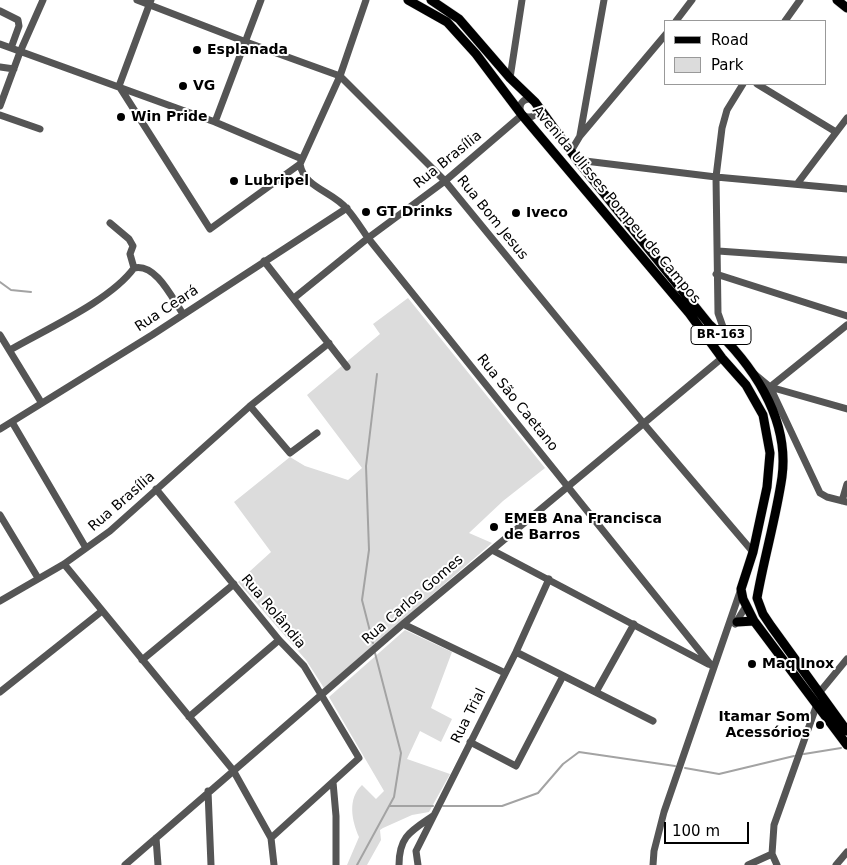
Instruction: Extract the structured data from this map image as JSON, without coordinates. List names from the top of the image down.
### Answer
{
  "streets": {
    "main road": ["Avenida Ulisses Pompeu de Campos", "BR-163"],
    "street": [
      "Rua Brasília",
      "Rua Bom Jesus",
      "Rua Ceará",
      "Rua São Caetano",
      "Rua Carlos Gomes",
      "Rua Rolândia",
      "Rua Trial"
    ]
  },
  "crossings": [
    ["Rua Brasília", "Avenida Ulisses Pompeu de Campos"],
    ["Rua Brasília", "Rua Bom Jesus"],
    ["Rua Brasília", "Rua São Caetano"],
    ["Rua Brasília", "Rua Rolândia"],
    ["Avenida Ulisses Pompeu de Campos", "Rua Bom Jesus"],
    ["Avenida Ulisses Pompeu de Campos", "Rua Carlos Gomes"],
    ["Rua Bom Jesus", "Rua Carlos Gomes"],
    ["Rua Ceará", "Rua São Caetano"],
    ["Rua São Caetano", "Rua Carlos Gomes"],
    ["Rua Carlos Gomes", "Rua Rolândia"]
  ],
  "places": [
    "Esplanada",
    "VG",
    "Win Pride",
    "Lubripel",
    "GT Drinks",
    "Iveco",
    "EMEB Ana Francisca de Barros",
    "Maq Inox",
    "Itamar Som Acessórios"
  ],
  "legend": ["Road", "Park"],
  "scale_bar": "100 m"
}
